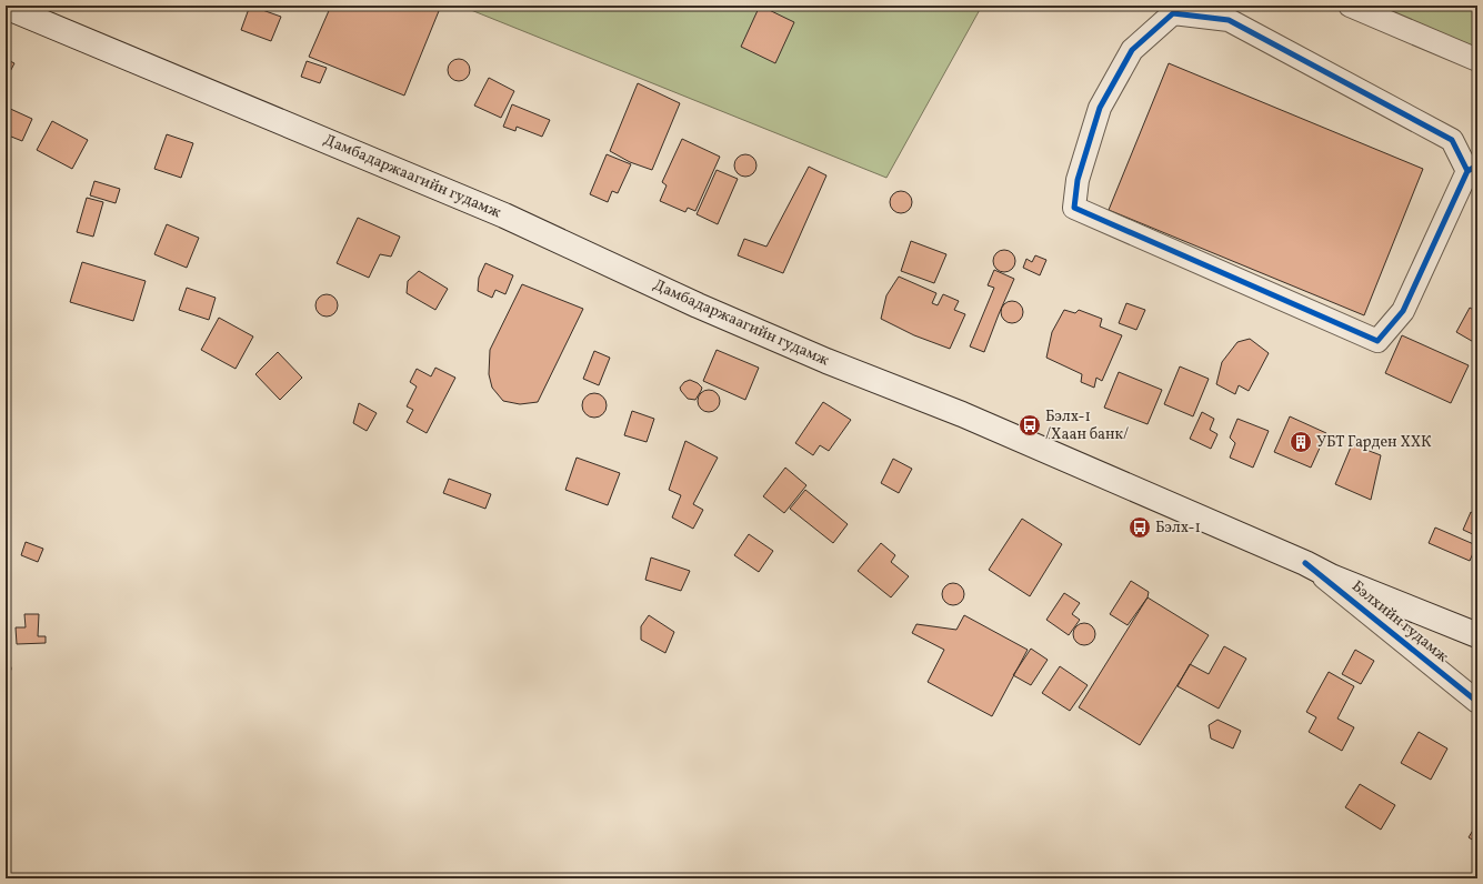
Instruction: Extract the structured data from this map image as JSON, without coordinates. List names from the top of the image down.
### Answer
{
  "streets": {
    "main road": ["Дамбадаржаагийн гудамж"],
    "street": ["Бэлхийн гудамж"]
  },
  "crossings": [
    ["Дамбадаржаагийн гудамж", "Бэлхийн гудамж"]
  ],
  "places": {
    "bus stop": ["Бэлх-1 /Хаан банк/", "Бэлх-1"],
    "building": ["УБТ Гарден ХХК"]
  }
}
